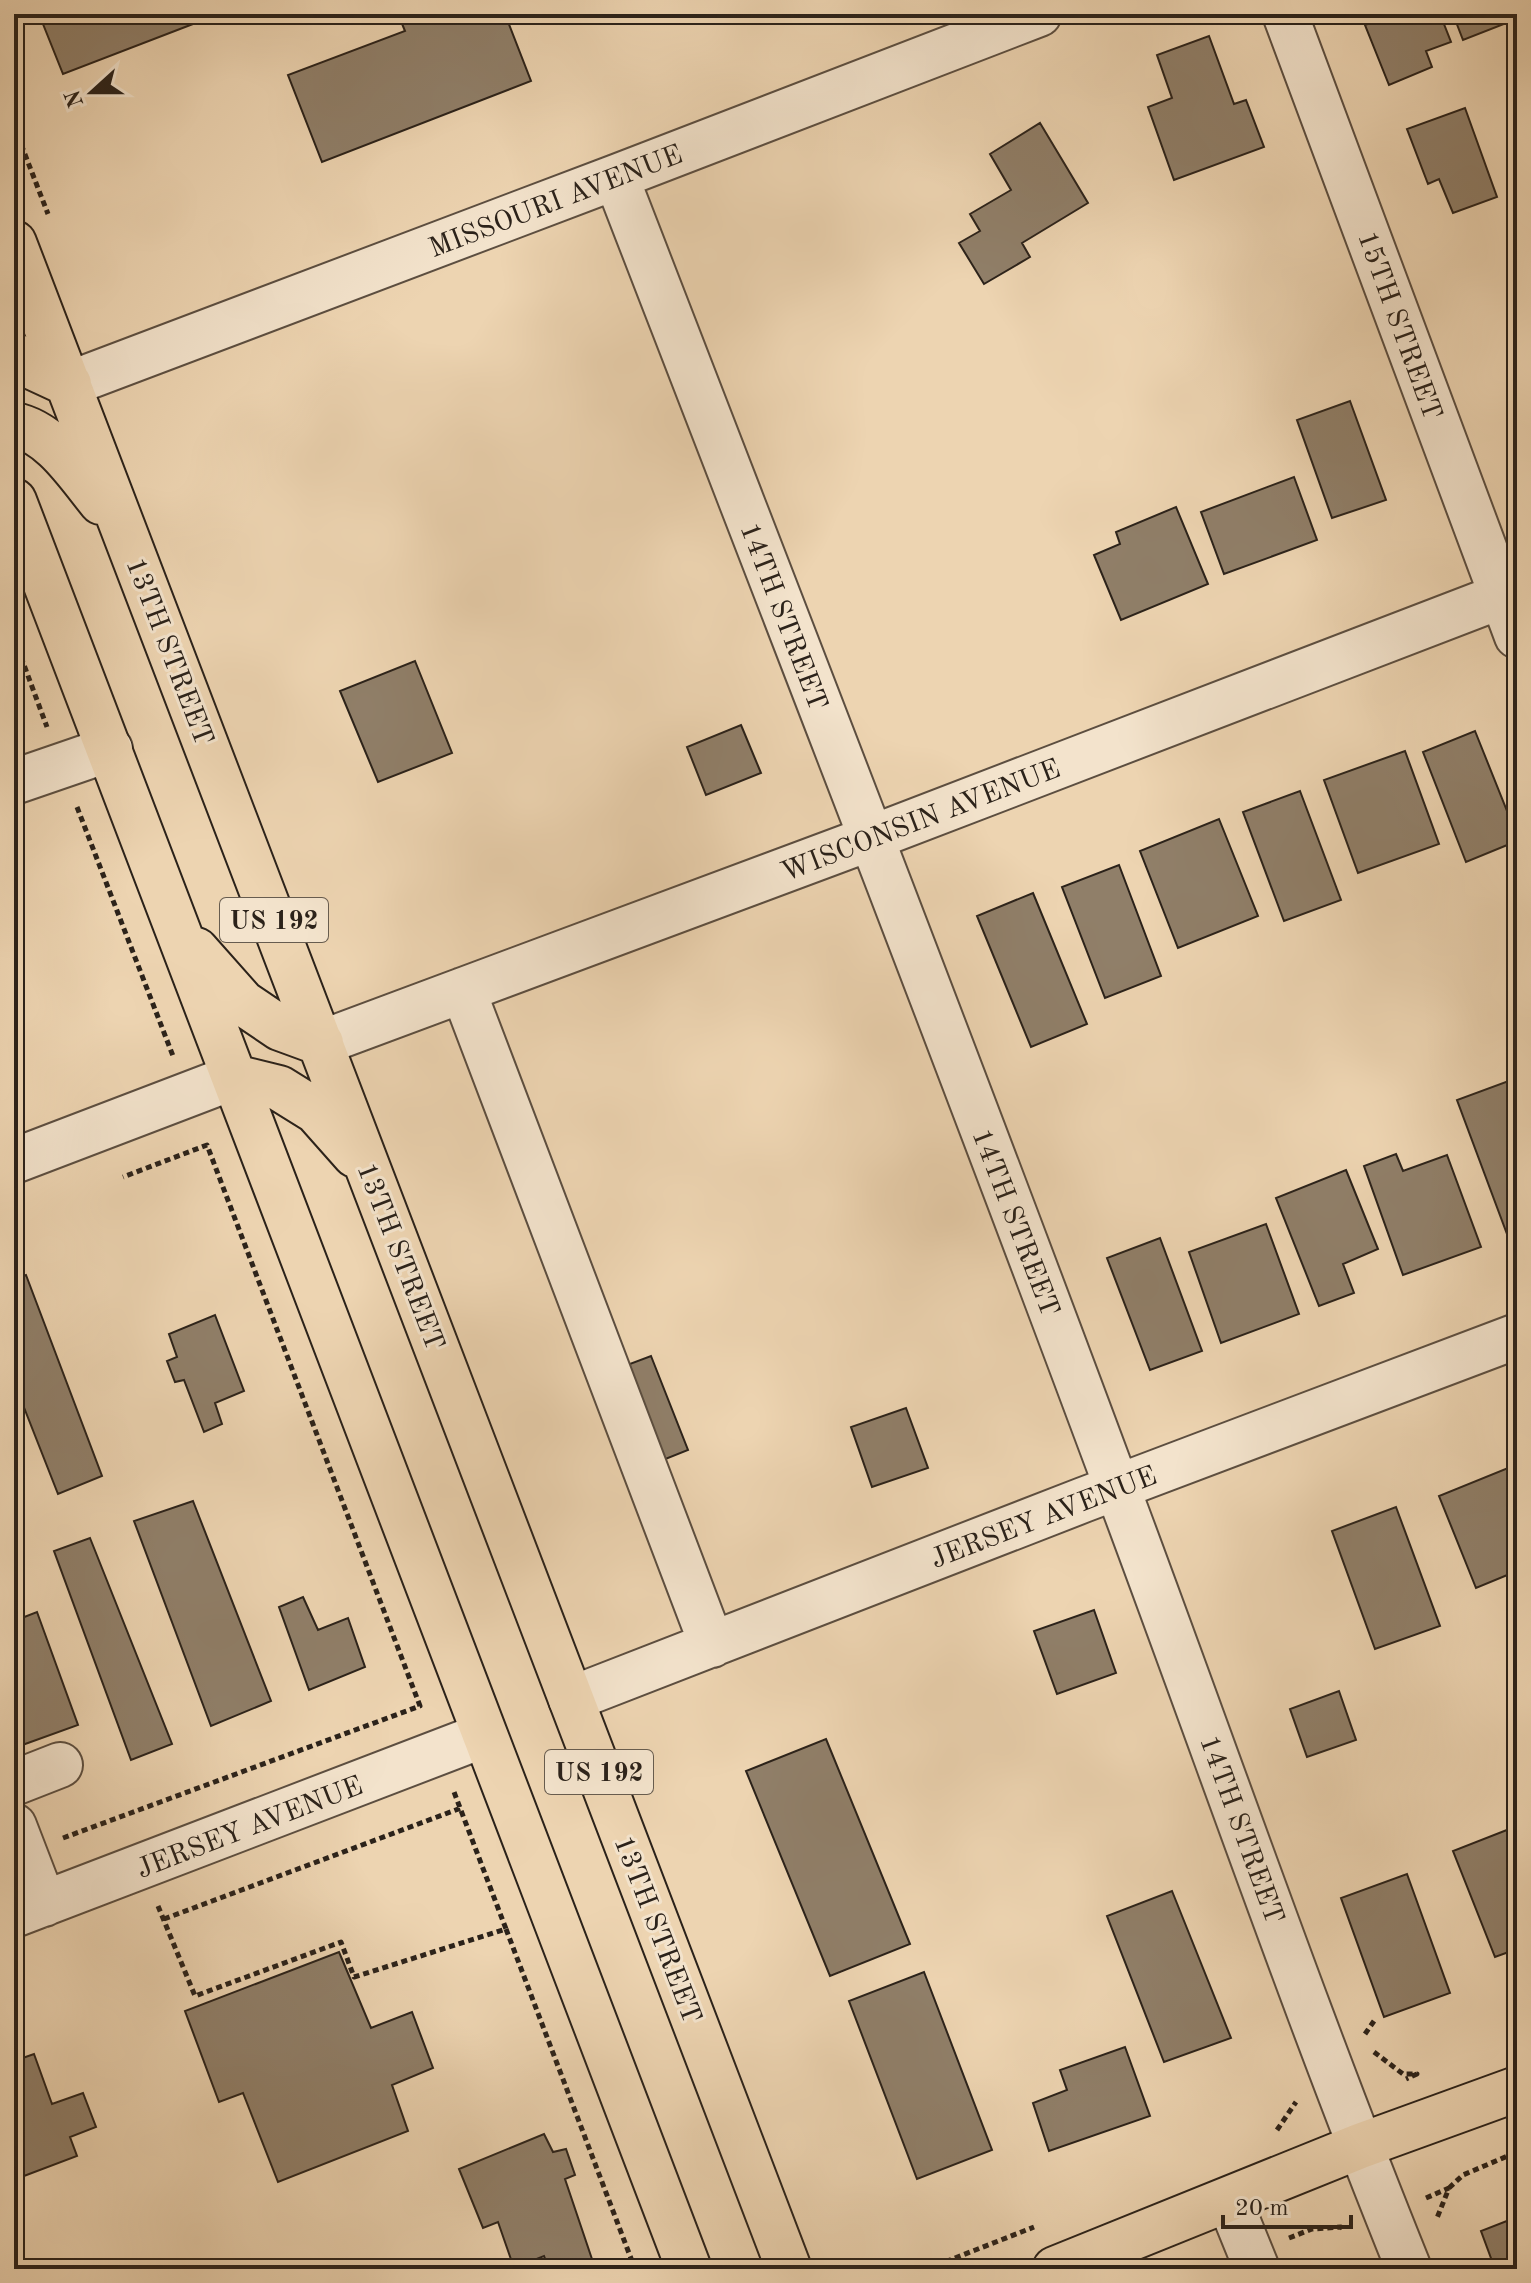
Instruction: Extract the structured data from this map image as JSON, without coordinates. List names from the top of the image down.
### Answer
{
  "streets": {
    "main road": ["13TH STREET", "US 192"],
    "street": [
      "MISSOURI AVENUE",
      "15TH STREET",
      "14TH STREET",
      "WISCONSIN AVENUE",
      "JERSEY AVENUE"
    ]
  },
  "crossings": [
    ["MISSOURI AVENUE", "14TH STREET"],
    ["MISSOURI AVENUE", "13TH STREET"],
    ["15TH STREET", "WISCONSIN AVENUE"],
    ["14TH STREET", "WISCONSIN AVENUE"],
    ["14TH STREET", "JERSEY AVENUE"],
    ["13TH STREET", "WISCONSIN AVENUE"],
    ["13TH STREET", "JERSEY AVENUE"],
    ["US 192", "JERSEY AVENUE"]
  ],
  "scale_bar": "20 m",
  "north": "left"
}
